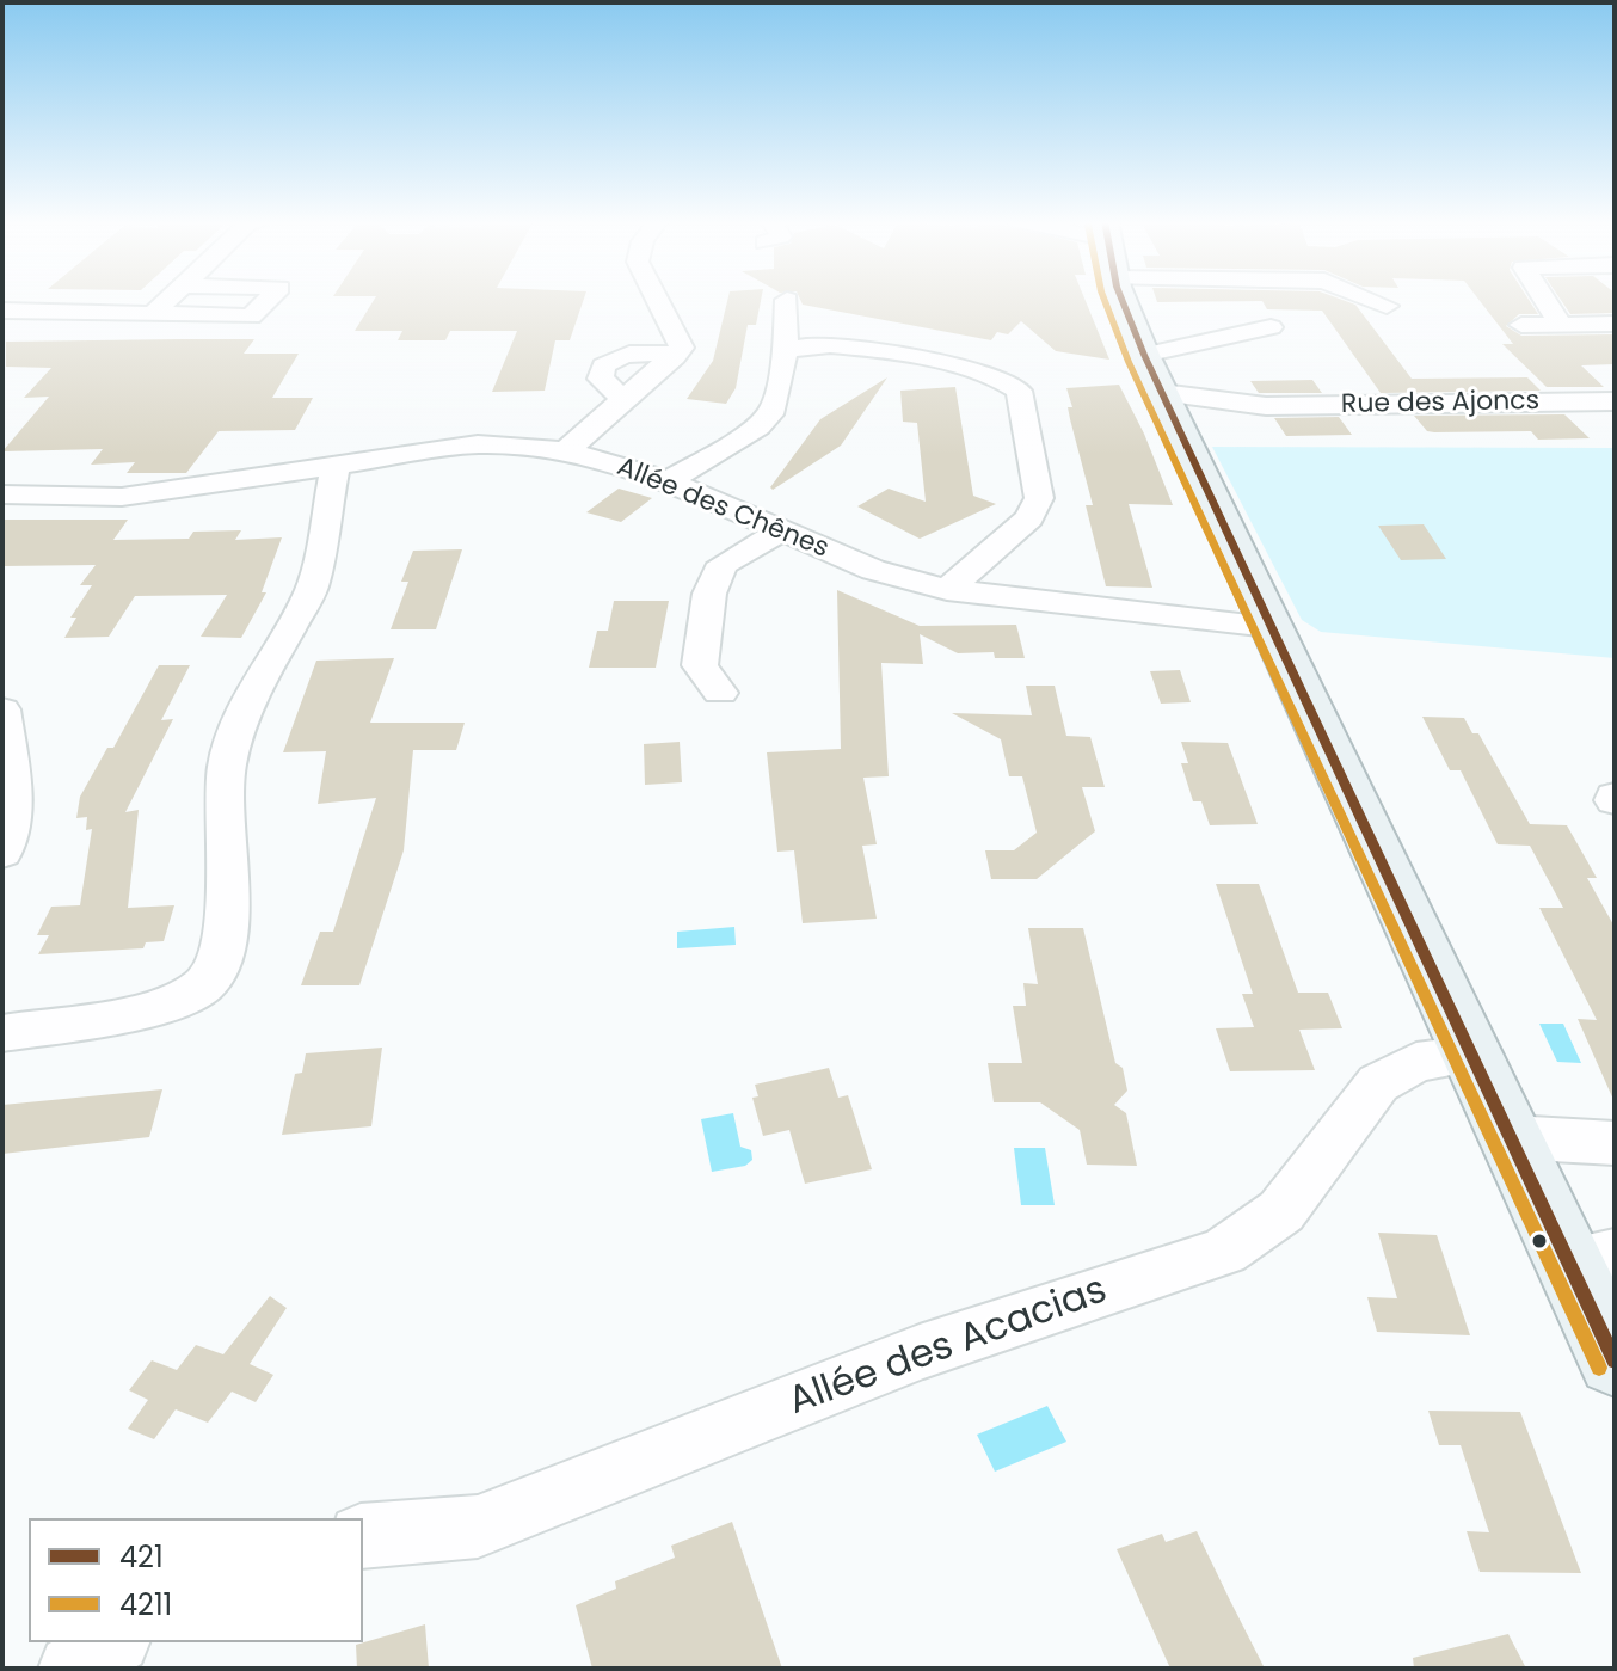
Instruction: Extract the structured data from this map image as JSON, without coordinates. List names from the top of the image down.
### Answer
{
  "streets": {
    "street": ["Rue des Ajoncs", "Allée des Chênes", "Allée des Acacias"]
  },
  "lines": ["transit line 421", "transit line 4211"],
  "legend": ["421", "4211"]
}
